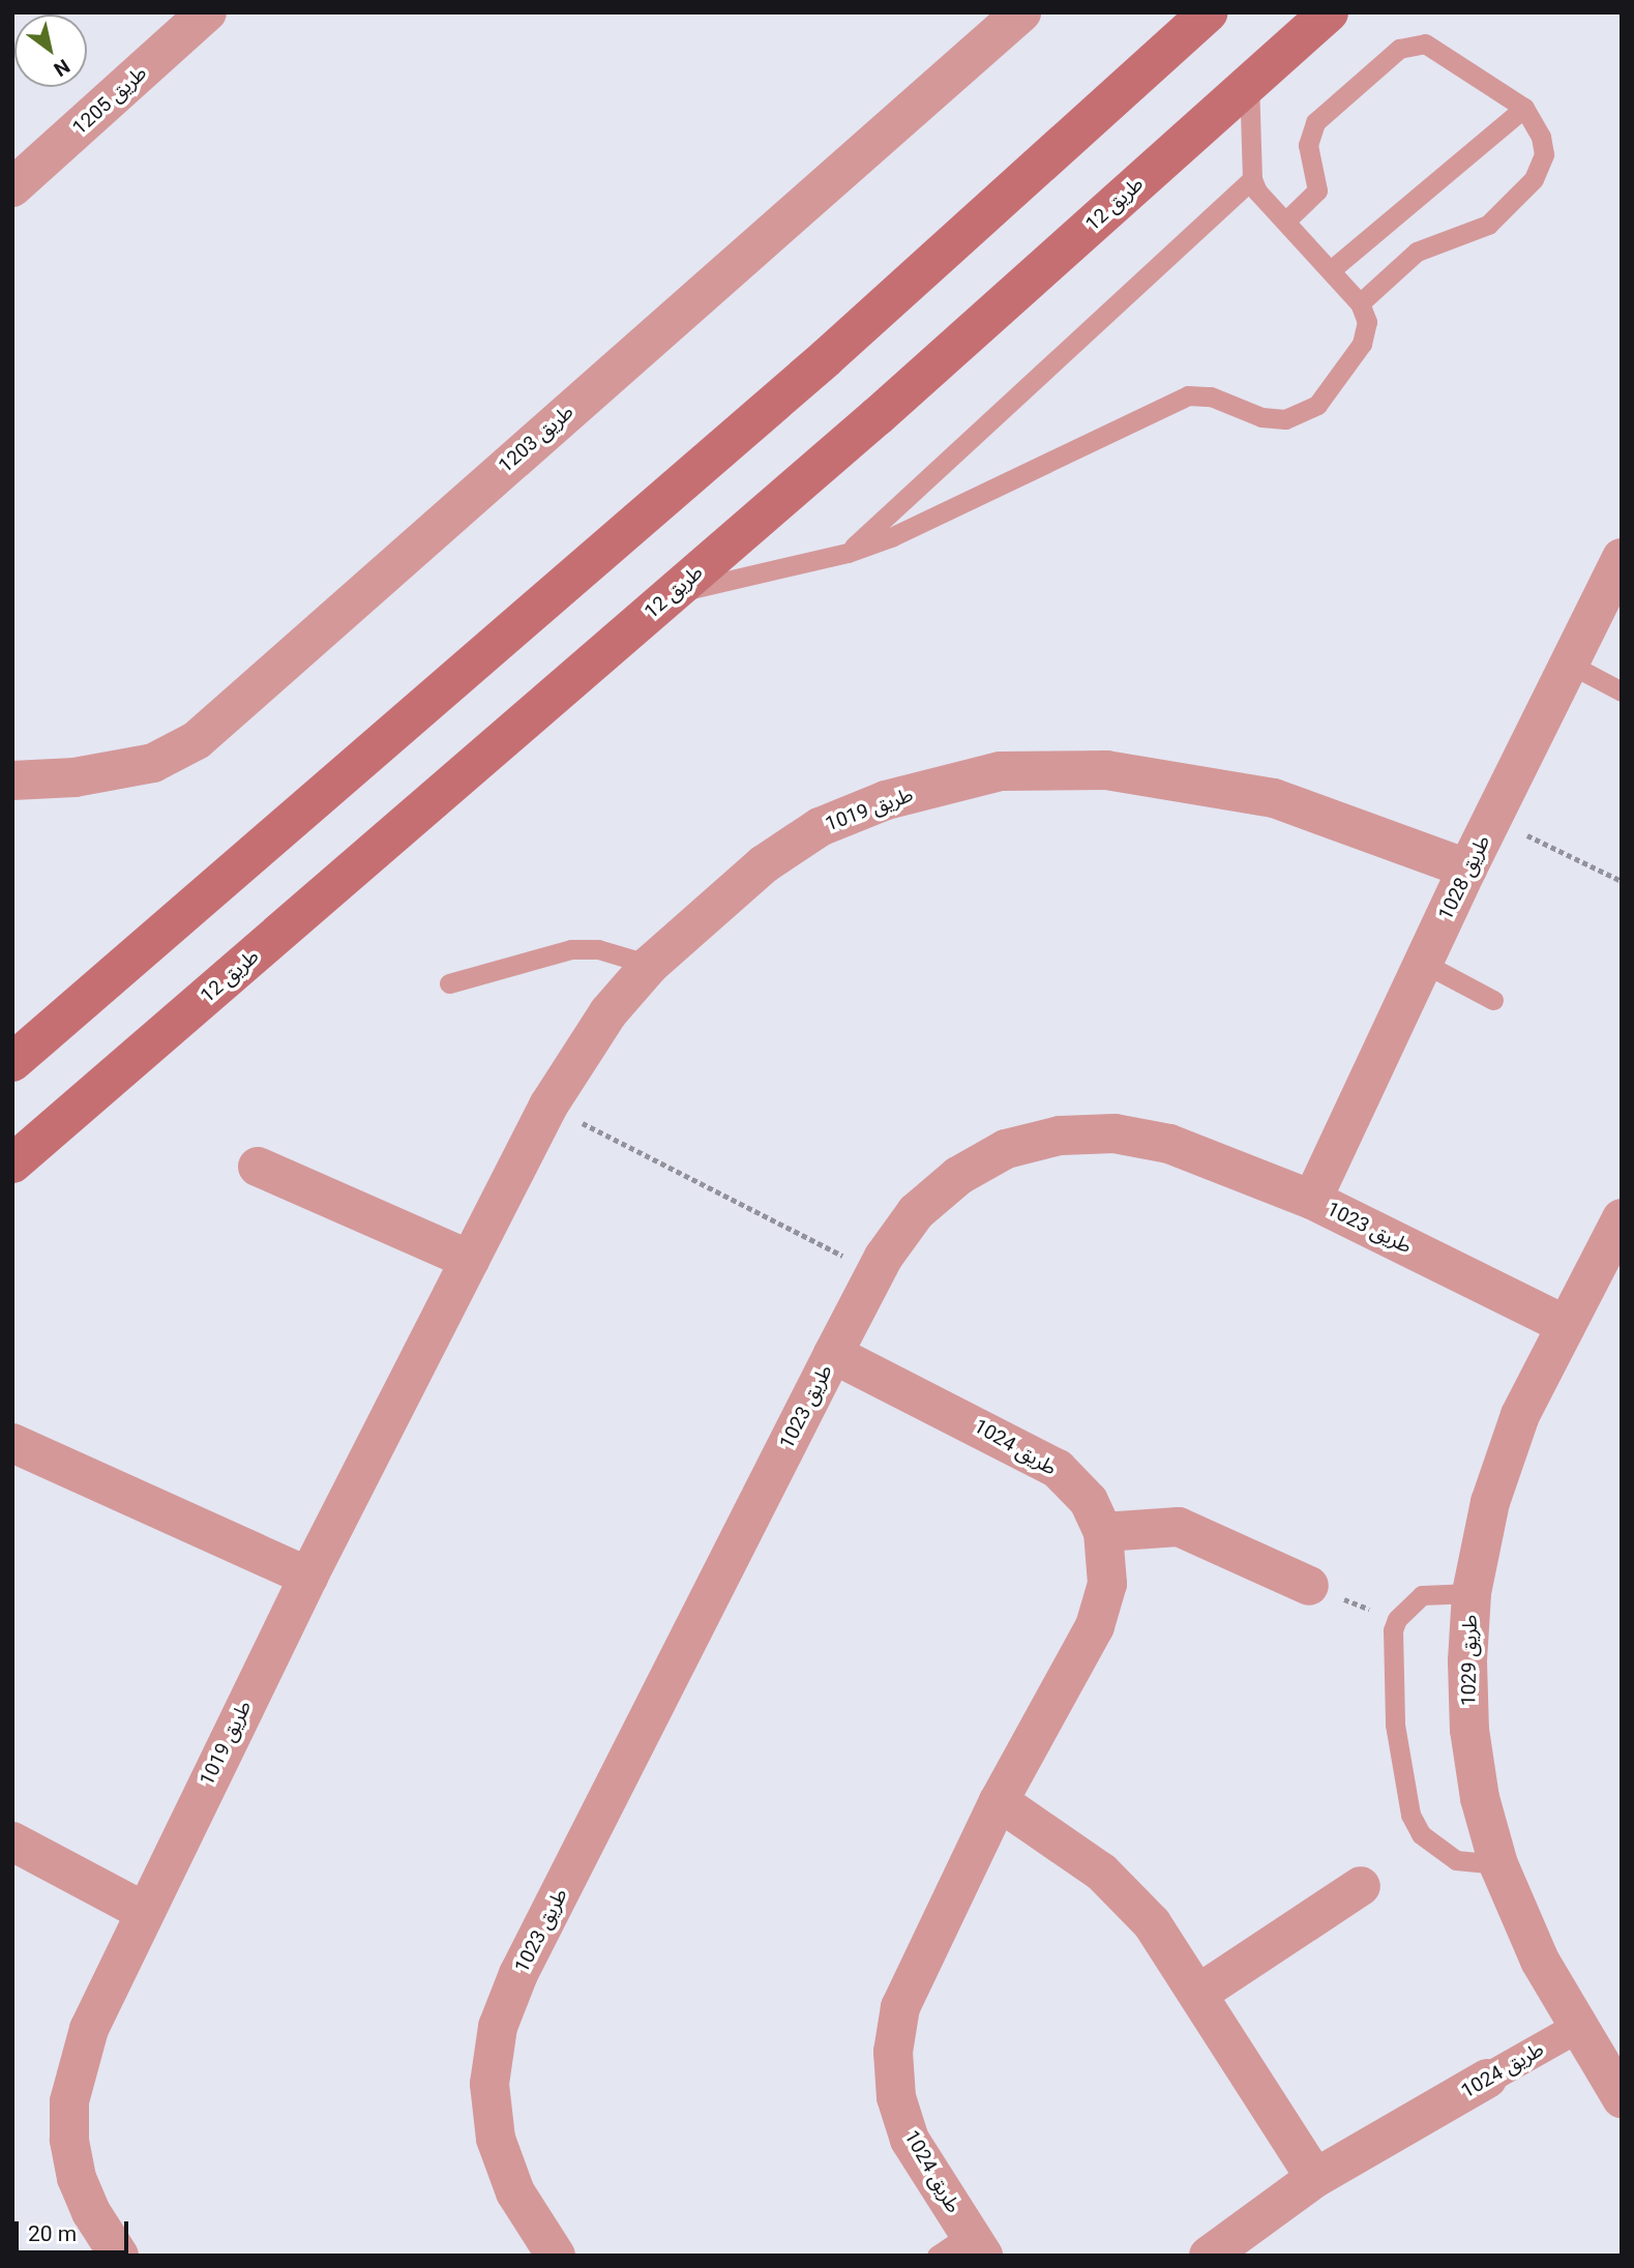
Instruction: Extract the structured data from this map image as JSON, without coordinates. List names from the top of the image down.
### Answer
{
  "streets": {
    "main road": ["طريق 12"],
    "street": [
      "طريق 1205",
      "طريق 1203",
      "طريق 1019",
      "طريق 1028",
      "طريق 1023",
      "طريق 1024",
      "طريق 1029"
    ]
  },
  "crossings": [
    ["طريق 1019", "طريق 1028"],
    ["طريق 1028", "طريق 1023"],
    ["طريق 1023", "طريق 1024"],
    ["طريق 1023", "طريق 1029"],
    ["طريق 1024", "طريق 1029"]
  ],
  "scale_bar": "20 m",
  "north": "bottom right"
}
